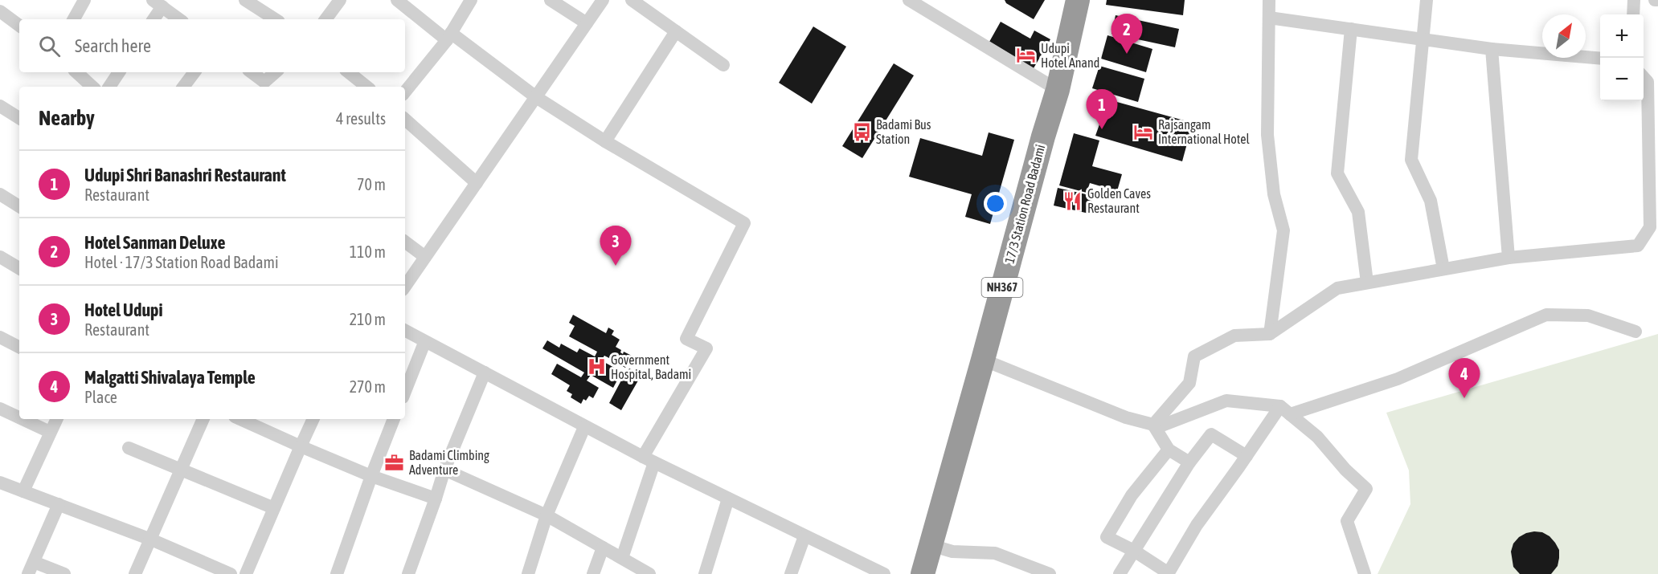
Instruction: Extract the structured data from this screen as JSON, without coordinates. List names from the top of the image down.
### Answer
{
  "streets": {
    "highway": ["17/3 Station Road Badami", "NH367"]
  },
  "places": {
    "hotel": ["Udupi Hotel Anand", "Rajsangam International Hotel"],
    "bus stop": ["Badami Bus Station"],
    "restaurant": ["Golden Caves Restaurant"],
    "hospital": ["Government Hospital, Badami"],
    "office": ["Badami Climbing Adventure"]
  },
  "north": "top right",
  "page": {
    "pins": [
      "2",
      "1",
      "3",
      "4"
    ],
    "map_buttons": ["+", "−"],
    "search": "Search here",
    "heading": ["Nearby", "4 results"],
    "list": [
      {
        "mark": "1",
        "name": "Udupi Shri Banashri Restaurant",
        "note": "Restaurant",
        "value": "70 m"
      },
      {
        "mark": "2",
        "name": "Hotel Sanman Deluxe",
        "note": "Hotel · 17/3 Station Road Badami",
        "value": "110 m"
      },
      {
        "mark": "3",
        "name": "Hotel Udupi",
        "note": "Restaurant",
        "value": "210 m"
      },
      {
        "mark": "4",
        "name": "Malgatti Shivalaya Temple",
        "note": "Place",
        "value": "270 m"
      }
    ]
  }
}
